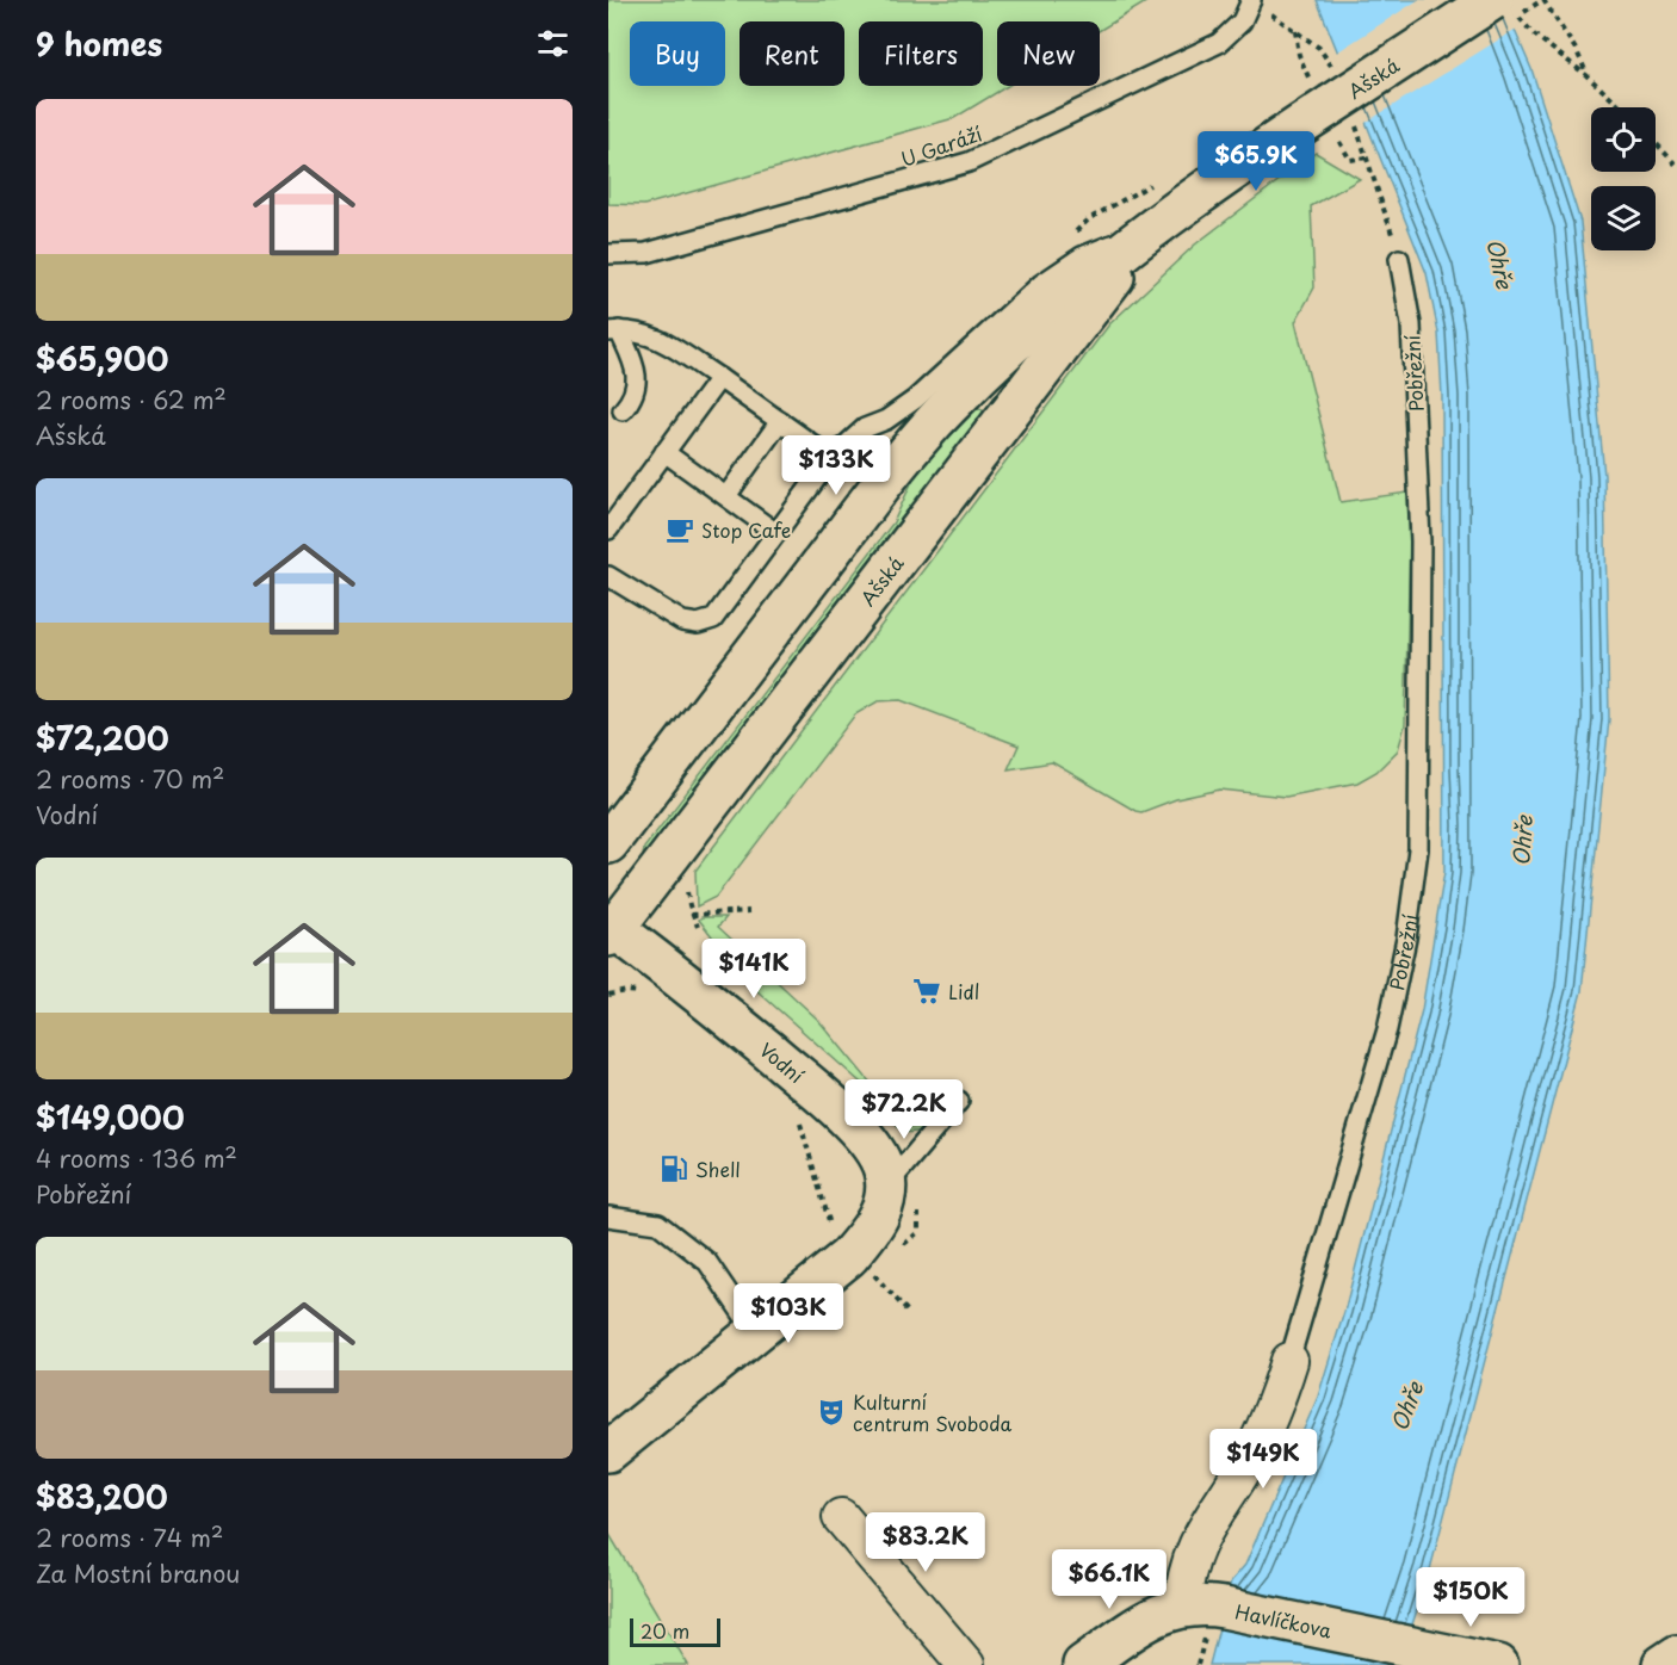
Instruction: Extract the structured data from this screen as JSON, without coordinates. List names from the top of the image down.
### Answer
{
  "streets": {
    "main road": ["Ašská", "Vodní", "Havlíčkova"],
    "street": ["Pobřežní"],
    "lane": ["U Garáží"]
  },
  "crossings": [
    ["Ašská", "Vodní"],
    ["Pobřežní", "Havlíčkova"]
  ],
  "water": ["Ohře"],
  "places": {
    "cafe": ["Stop Cafe"],
    "supermarket": ["Lidl"],
    "fuel station": ["Shell"],
    "theatre": ["Kulturní centrum Svoboda"]
  },
  "scale_bar": "20 m",
  "page": {
    "heading": "9 homes",
    "chip": [
      "Buy",
      "Rent",
      "Filters",
      "New"
    ],
    "list": [
      {
        "name": "$65,900",
        "note": "2 rooms · 62 m² · Ašská"
      },
      {
        "name": "$72,200",
        "note": "2 rooms · 70 m² · Vodní"
      },
      {
        "name": "$149,000",
        "note": "4 rooms · 136 m² · Pobřežní"
      },
      {
        "name": "$83,200",
        "note": "2 rooms · 74 m² · Za Mostní branou"
      }
    ],
    "price": [
      "$65.9K",
      "$133K",
      "$141K",
      "$72.2K",
      "$103K",
      "$149K",
      "$83.2K",
      "$66.1K",
      "$150K"
    ],
    "scale": "20 m"
  }
}
